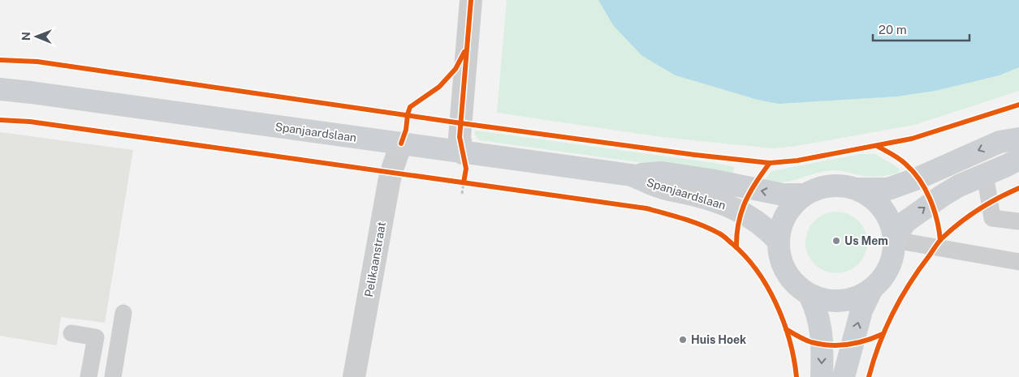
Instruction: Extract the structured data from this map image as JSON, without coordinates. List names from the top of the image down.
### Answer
{
  "streets": {
    "main road": ["Spanjaardslaan"],
    "street": ["Pelikaanstraat"]
  },
  "crossings": [
    ["Spanjaardslaan", "Pelikaanstraat"]
  ],
  "places": ["Us Mem", "Huis Hoek"],
  "scale_bar": "20 m",
  "north": "left"
}
